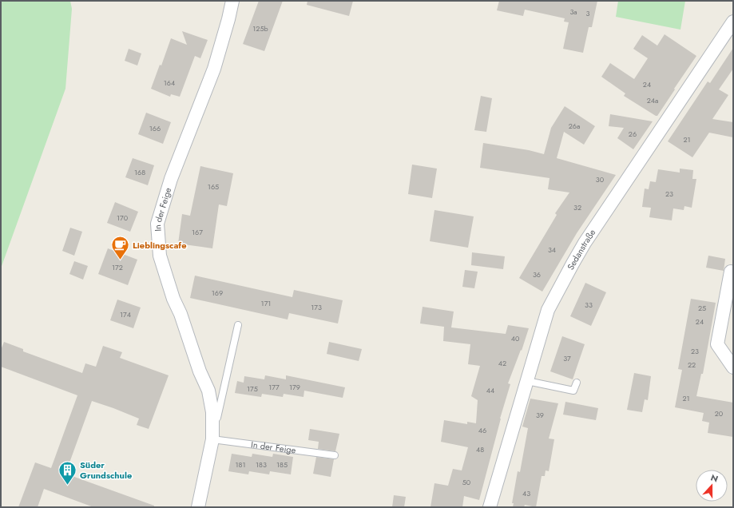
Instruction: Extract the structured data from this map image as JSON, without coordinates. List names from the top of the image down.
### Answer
{
  "streets": {
    "street": ["In der Feige", "Sedanstraße"]
  },
  "places": {
    "cafe": ["Lieblingscafe"],
    "building": ["Süder Grundschule"]
  },
  "house_numbers": [
    "3a",
    "3",
    "125b",
    "164",
    "24",
    "24a",
    "26a",
    "166",
    "26",
    "21",
    "168",
    "30",
    "165",
    "23",
    "32",
    "170",
    "167",
    "34",
    "172",
    "36",
    "169",
    "171",
    "33",
    "173",
    "25",
    "174",
    "24",
    "40",
    "23",
    "37",
    "42",
    "22",
    "177",
    "179",
    "175",
    "44",
    "21",
    "20",
    "39",
    "46",
    "48",
    "181",
    "183",
    "185",
    "50",
    "43"
  ],
  "north": "top"
}
